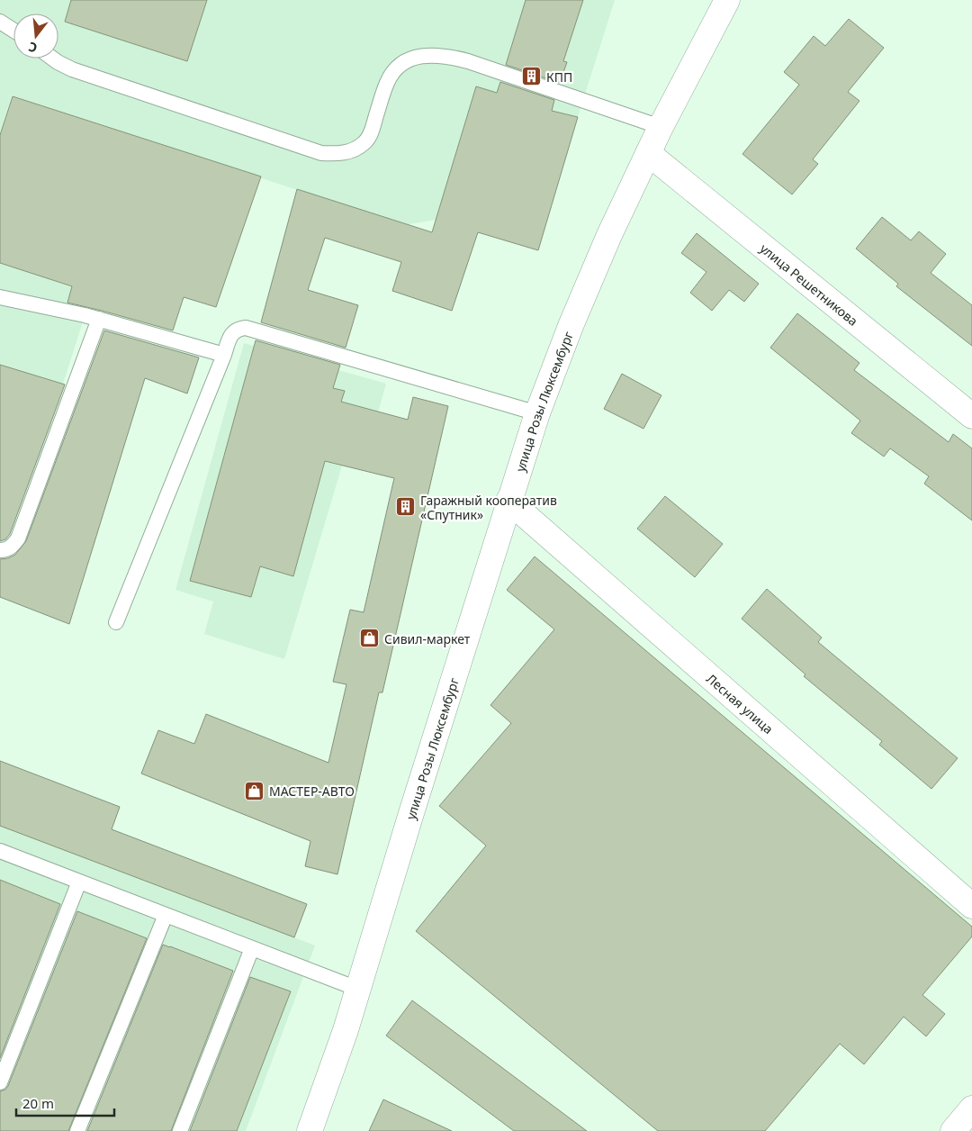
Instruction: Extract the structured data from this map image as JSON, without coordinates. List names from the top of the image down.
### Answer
{
  "streets": {
    "street": ["улица Решетникова", "улица Розы Люксембург", "Лесная улица"]
  },
  "crossings": [
    ["улица Решетникова", "улица Розы Люксембург"],
    ["улица Розы Люксембург", "Лесная улица"]
  ],
  "places": {
    "building": ["КПП", "Гаражный кооператив «Спутник»"],
    "shop": ["Сивил-маркет", "МАСТЕР-АВТО"]
  },
  "scale_bar": "20 m",
  "north": "bottom"
}
